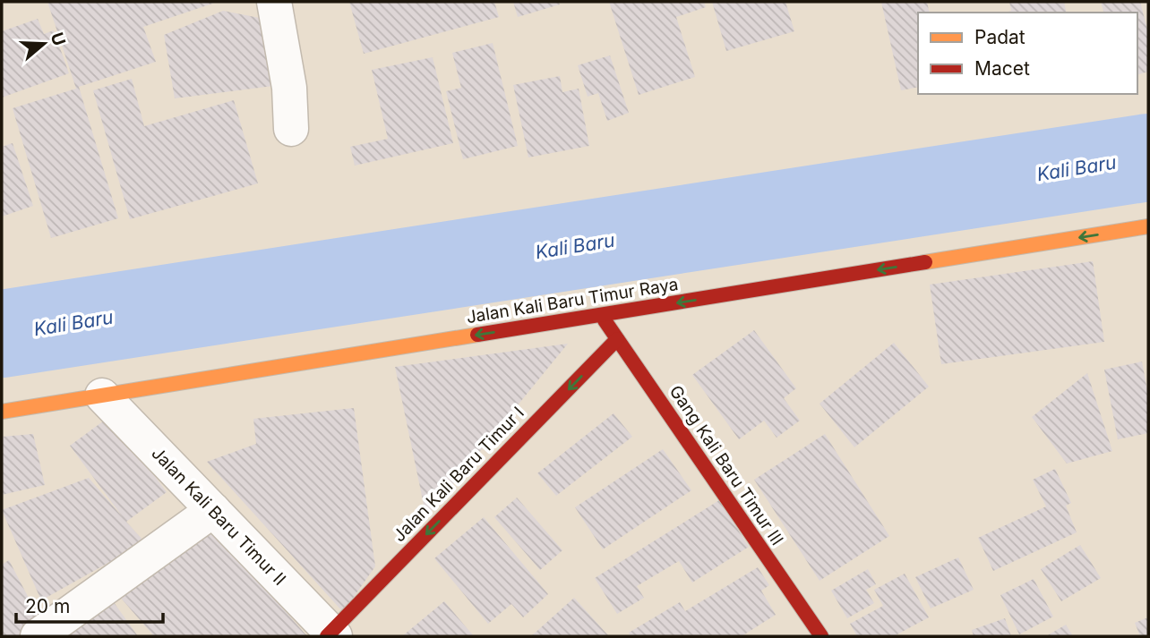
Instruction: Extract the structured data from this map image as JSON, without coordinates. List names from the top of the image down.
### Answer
{
  "streets": {
    "street": [
      "Jalan Kali Baru Timur Raya",
      "Gang Kali Baru Timur III",
      "Jalan Kali Baru Timur I",
      "Jalan Kali Baru Timur II"
    ]
  },
  "crossings": [
    ["Jalan Kali Baru Timur Raya", "Gang Kali Baru Timur III"],
    ["Jalan Kali Baru Timur Raya", "Jalan Kali Baru Timur II"],
    ["Gang Kali Baru Timur III", "Jalan Kali Baru Timur I"],
    ["Jalan Kali Baru Timur I", "Jalan Kali Baru Timur II"]
  ],
  "one_way": ["Jalan Kali Baru Timur Raya", "Jalan Kali Baru Timur I"],
  "water": ["Kali Baru"],
  "legend": ["Padat", "Macet"],
  "scale_bar": "20 m",
  "north": "right"
}
